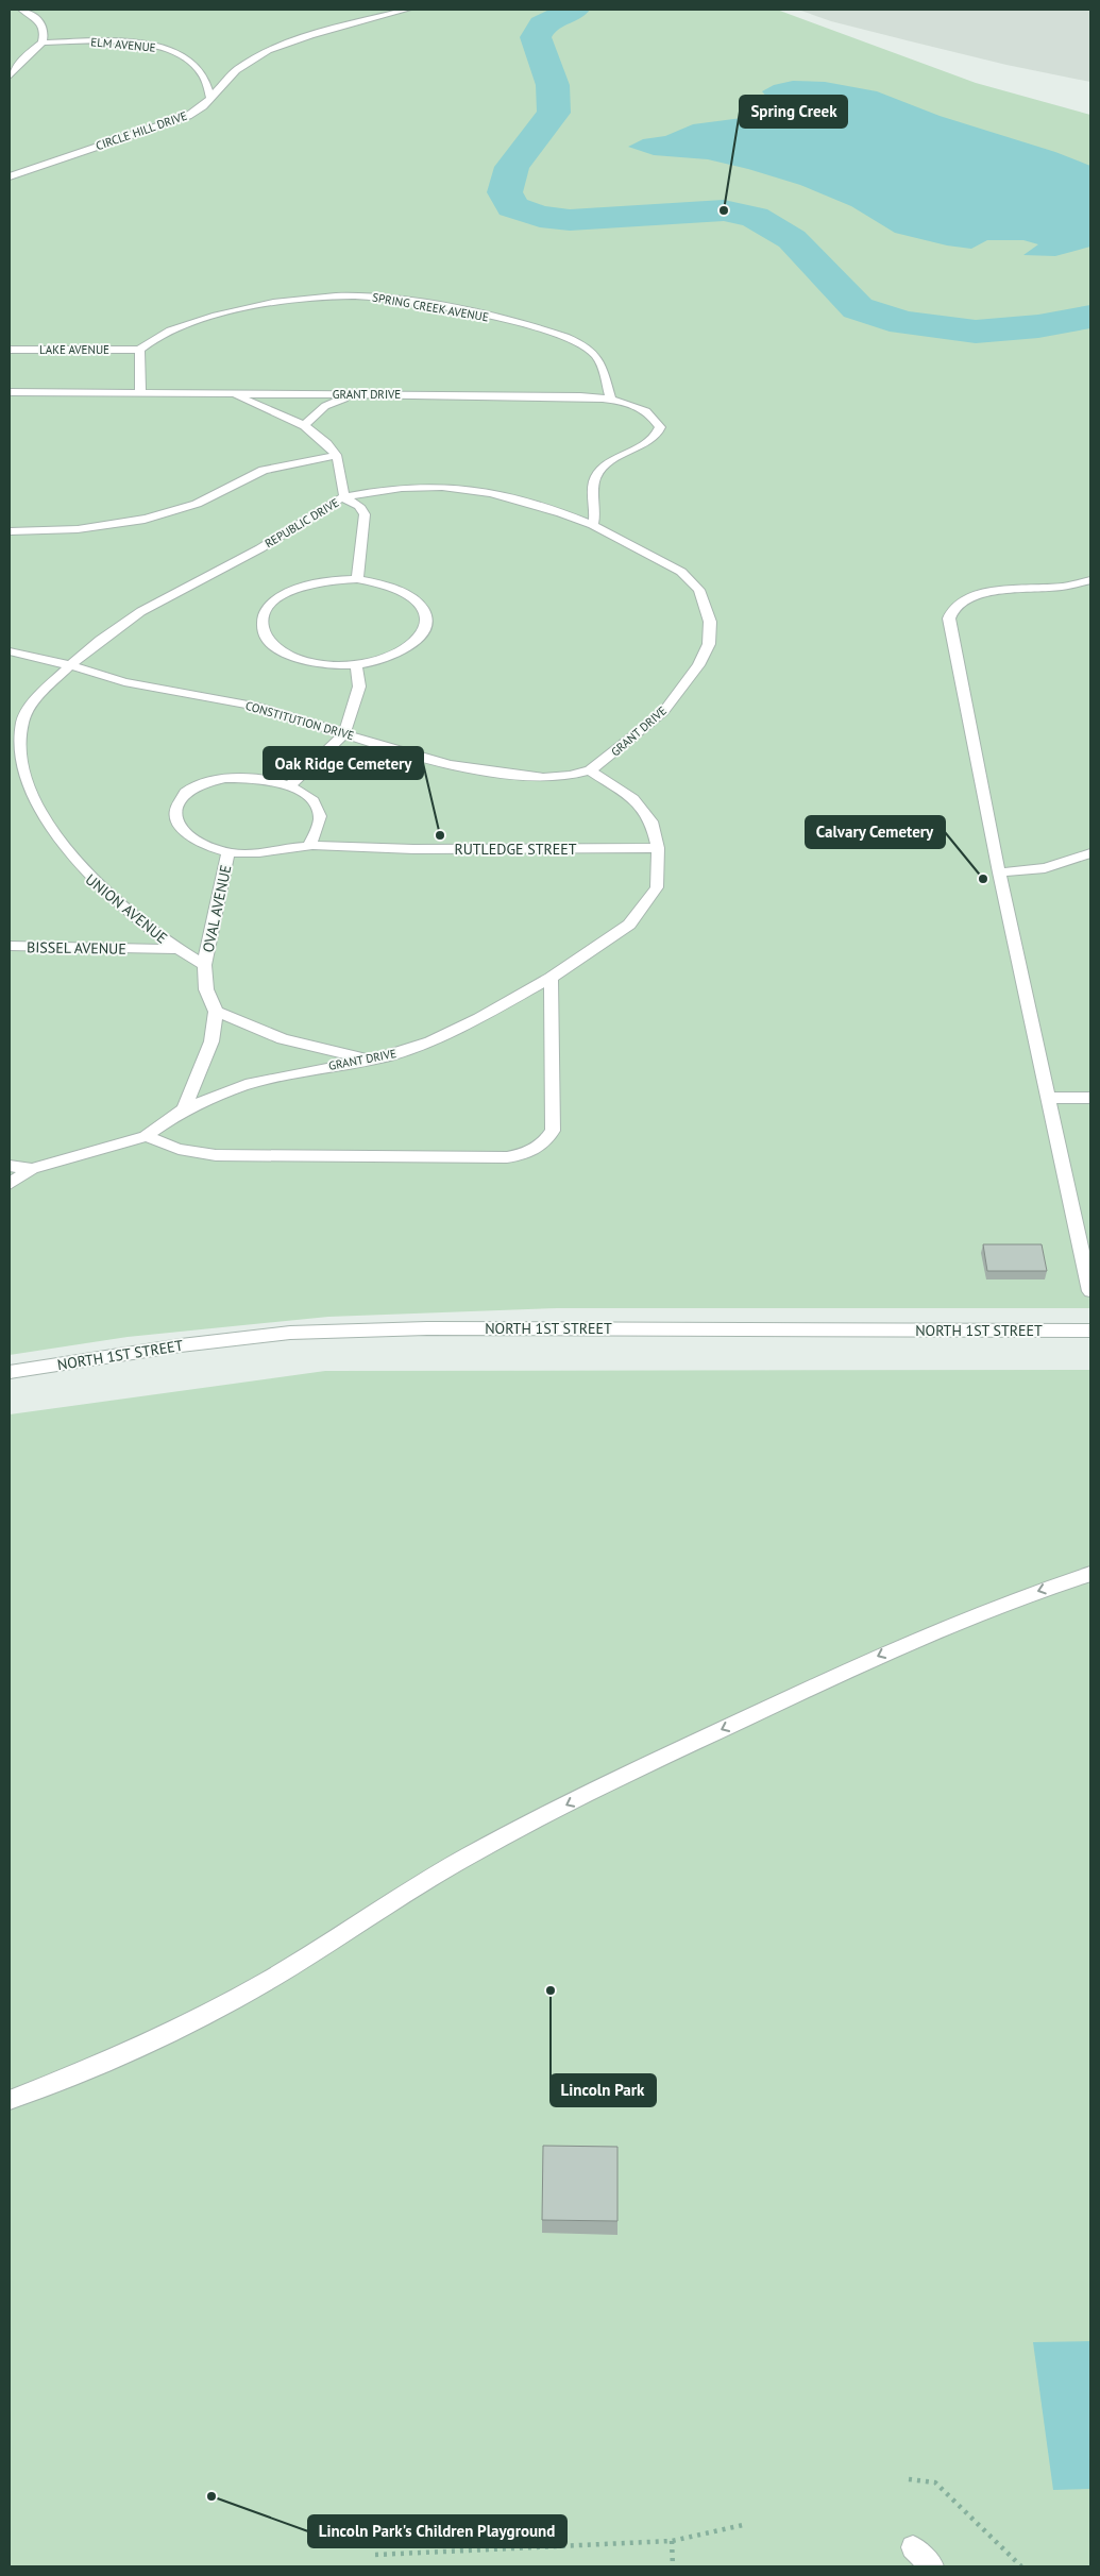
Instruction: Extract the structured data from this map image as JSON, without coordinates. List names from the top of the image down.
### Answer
{
  "streets": {
    "street": [
      "ELM AVENUE",
      "CIRCLE HILL DRIVE",
      "SPRING CREEK AVENUE",
      "LAKE AVENUE",
      "GRANT DRIVE",
      "REPUBLIC DRIVE",
      "CONSTITUTION DRIVE",
      "RUTLEDGE STREET",
      "UNION AVENUE",
      "OVAL AVENUE",
      "BISSEL AVENUE",
      "NORTH 1ST STREET"
    ]
  },
  "crossings": [
    ["ELM AVENUE", "CIRCLE HILL DRIVE"],
    ["SPRING CREEK AVENUE", "LAKE AVENUE"],
    ["SPRING CREEK AVENUE", "GRANT DRIVE"],
    ["GRANT DRIVE", "REPUBLIC DRIVE"],
    ["GRANT DRIVE", "CONSTITUTION DRIVE"],
    ["GRANT DRIVE", "RUTLEDGE STREET"],
    ["REPUBLIC DRIVE", "CONSTITUTION DRIVE"],
    ["REPUBLIC DRIVE", "UNION AVENUE"],
    ["CONSTITUTION DRIVE", "UNION AVENUE"],
    ["RUTLEDGE STREET", "OVAL AVENUE"],
    ["UNION AVENUE", "OVAL AVENUE"],
    ["UNION AVENUE", "BISSEL AVENUE"]
  ],
  "places": [
    "Spring Creek",
    "Oak Ridge Cemetery",
    "Calvary Cemetery",
    "Lincoln Park",
    "Lincoln Park's Children Playground"
  ]
}
